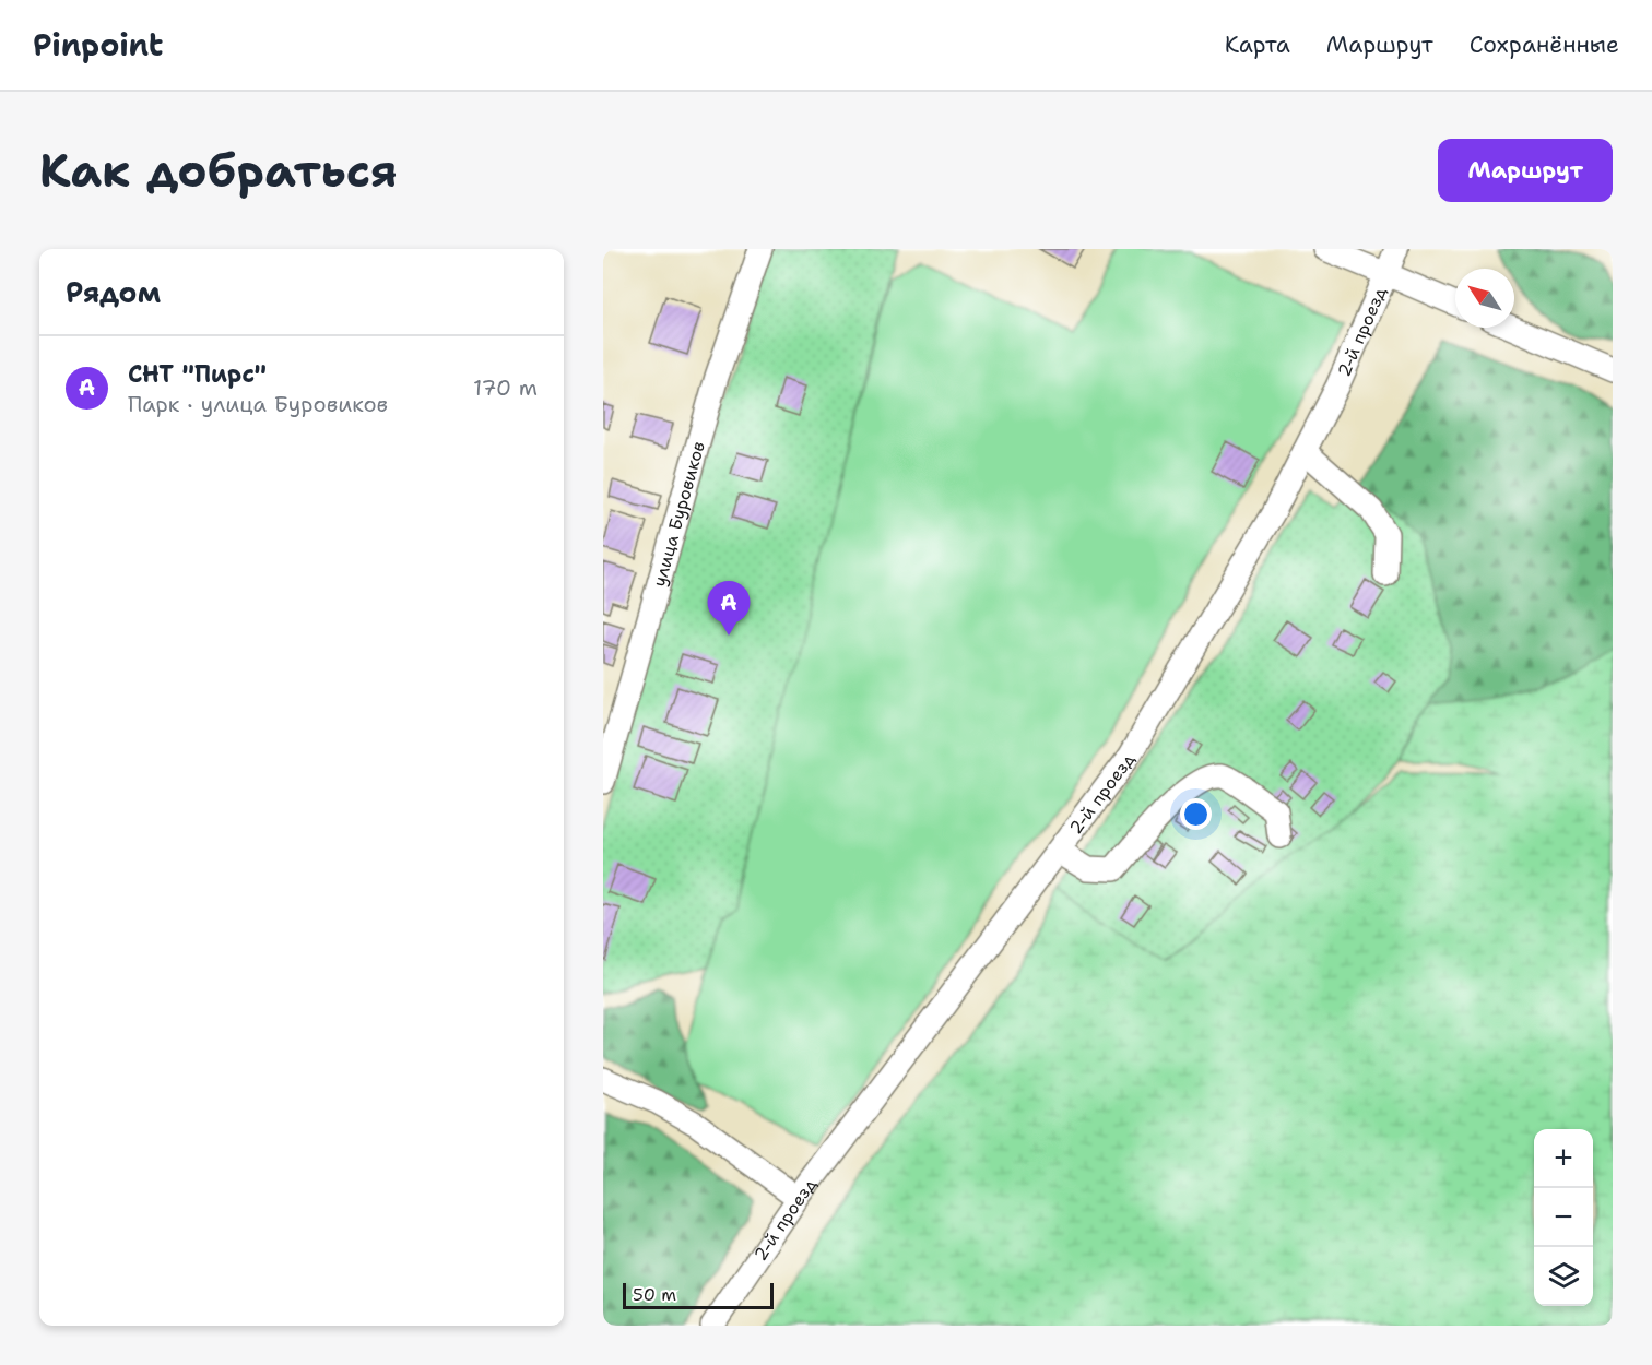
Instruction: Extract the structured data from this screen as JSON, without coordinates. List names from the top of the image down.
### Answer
{
  "streets": {
    "street": ["2-й проезд", "улица Буровиков"]
  },
  "scale_bar": "50 m",
  "north": "top left",
  "page": {
    "header": "Pinpoint",
    "nav": ["Карта", "Маршрут", "Сохранённые"],
    "buttons": "Маршрут",
    "title": "Как добраться",
    "heading": "Рядом",
    "list": [
      {
        "mark": "A",
        "name": "СНТ \"Пирс\"",
        "note": "Парк · улица Буровиков",
        "value": "170 m"
      }
    ],
    "pins": "A",
    "map_buttons": ["+", "−"],
    "scale": "50 m"
  }
}
